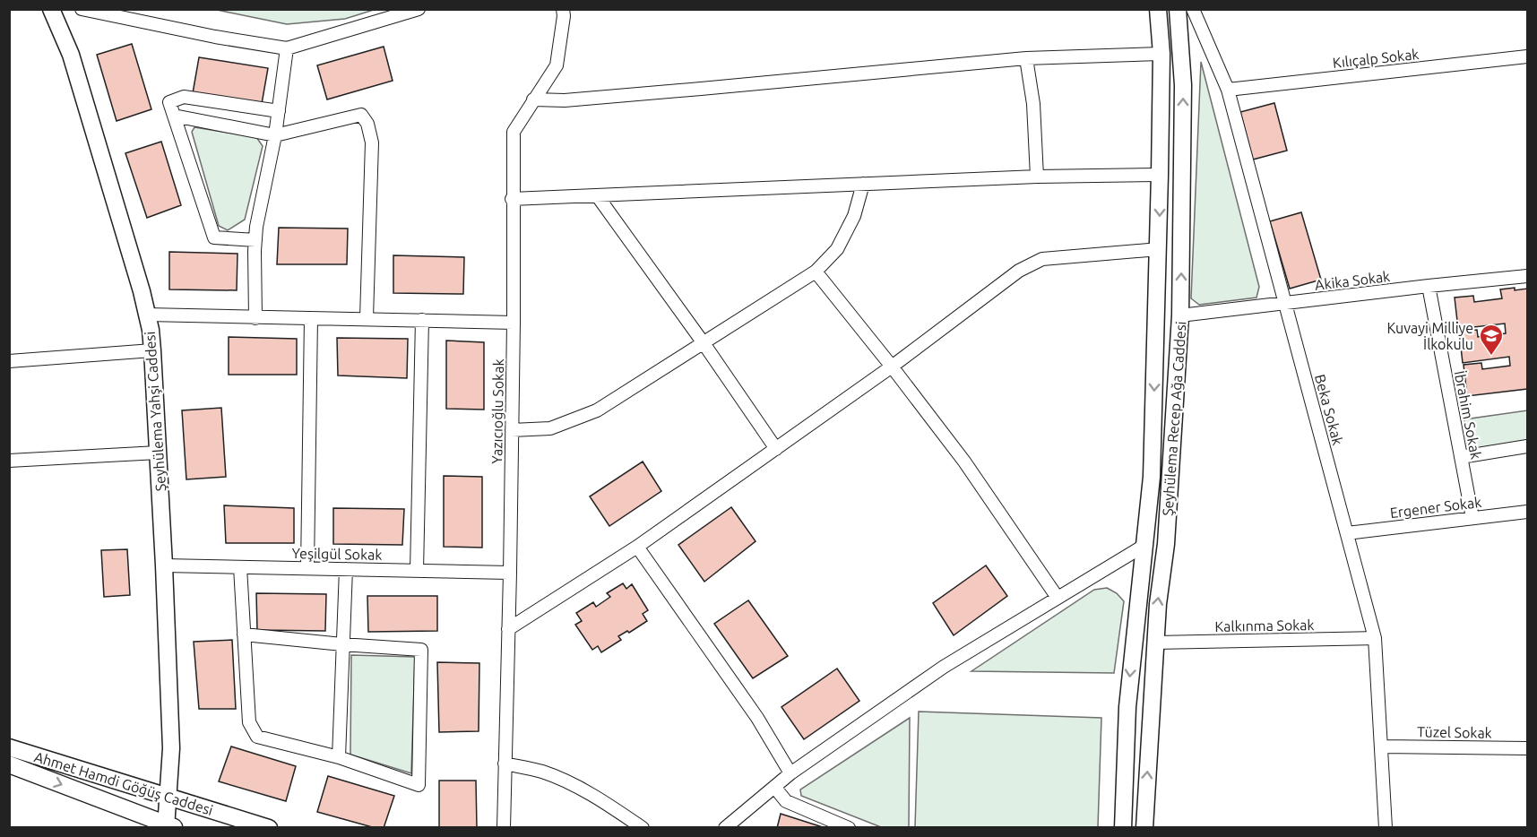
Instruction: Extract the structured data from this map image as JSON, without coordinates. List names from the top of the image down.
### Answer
{
  "streets": {
    "street": [
      "Kılıçalp Sokak",
      "Akika Sokak",
      "Beka Sokak",
      "Şeyhülema Yahşi Caddesi",
      "Yazıcıoğlu Sokak",
      "İbrahim Sokak",
      "Şeyhülema Recep Ağa Caddesi",
      "Ergener Sokak",
      "Yeşilgül Sokak",
      "Kalkınma Sokak",
      "Tüzel Sokak",
      "Ahmet Hamdi Göğüş Caddesi"
    ]
  },
  "crossings": [
    ["Kılıçalp Sokak", "Beka Sokak"],
    ["Akika Sokak", "Beka Sokak"],
    ["Akika Sokak", "İbrahim Sokak"],
    ["Akika Sokak", "Şeyhülema Recep Ağa Caddesi"],
    ["Beka Sokak", "Ergener Sokak"],
    ["Beka Sokak", "Kalkınma Sokak"],
    ["Beka Sokak", "Tüzel Sokak"],
    ["Şeyhülema Yahşi Caddesi", "Yeşilgül Sokak"],
    ["Şeyhülema Yahşi Caddesi", "Ahmet Hamdi Göğüş Caddesi"],
    ["Yazıcıoğlu Sokak", "Yeşilgül Sokak"],
    ["İbrahim Sokak", "Ergener Sokak"],
    ["Şeyhülema Recep Ağa Caddesi", "Kalkınma Sokak"]
  ],
  "places": {
    "school or university": ["Kuvayi Milliye İlkokulu"]
  }
}
